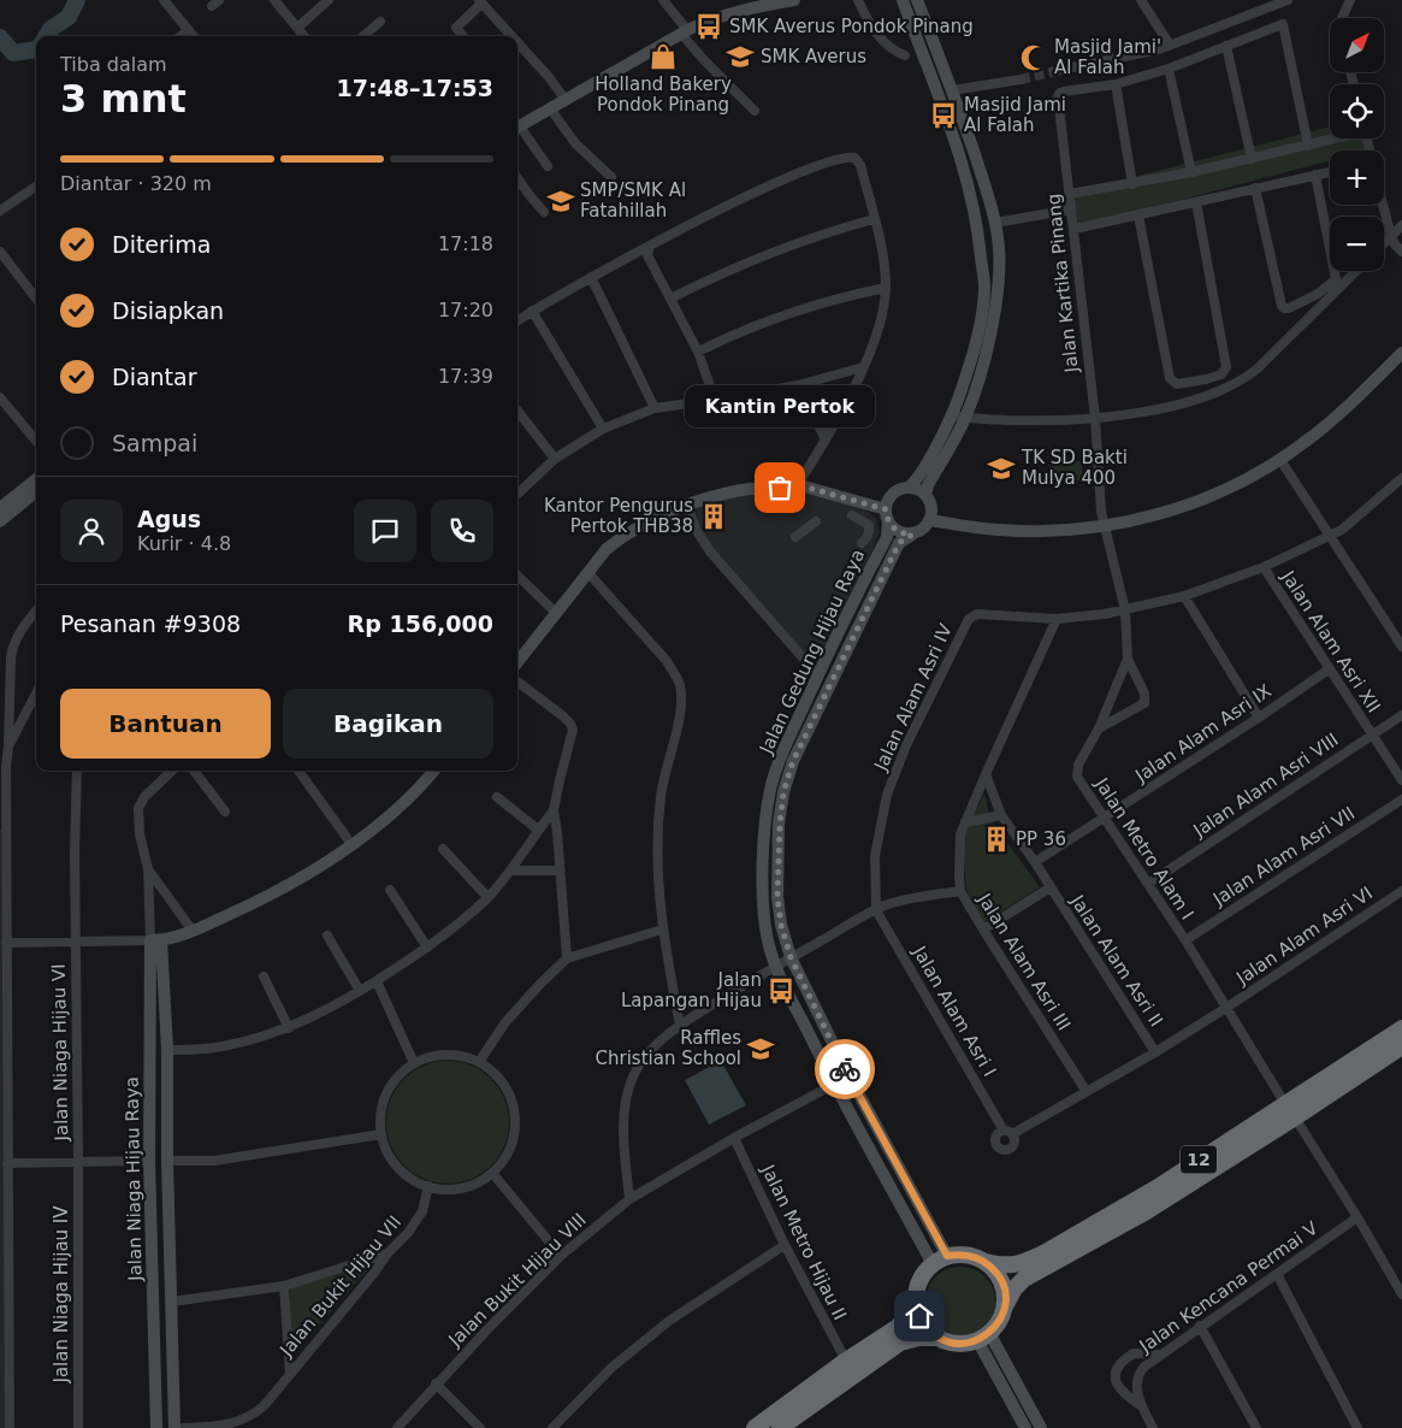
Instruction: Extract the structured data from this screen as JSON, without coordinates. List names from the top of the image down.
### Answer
{
  "streets": {
    "highway": ["12"],
    "main road": ["Jalan Gedung Hijau Raya", "Jalan Niaga Hijau Raya"],
    "street": [
      "Jalan Kartika Pinang",
      "Jalan Alam Asri XII",
      "Jalan Alam Asri IV",
      "Jalan Alam Asri IX",
      "Jalan Alam Asri VIII",
      "Jalan Metro Alam I",
      "Jalan Alam Asri VII",
      "Jalan Alam Asri VI",
      "Jalan Alam Asri II",
      "Jalan Alam Asri III",
      "Jalan Alam Asri I",
      "Jalan Niaga Hijau VI",
      "Jalan Metro Hijau II",
      "Jalan Bukit Hijau VIII",
      "Jalan Bukit Hijau VII",
      "Jalan Kencana Permai V",
      "Jalan Niaga Hijau IV"
    ]
  },
  "crossings": [
    ["Jalan Kartika Pinang", "Jalan Metro Alam I"],
    ["Jalan Alam Asri XII", "Jalan Alam Asri IV"],
    ["Jalan Alam Asri XII", "Jalan Alam Asri IX"],
    ["Jalan Alam Asri XII", "Jalan Alam Asri VIII"],
    ["Jalan Gedung Hijau Raya", "12"],
    ["Jalan Gedung Hijau Raya", "Jalan Bukit Hijau VIII"],
    ["Jalan Alam Asri IV", "Jalan Metro Alam I"],
    ["Jalan Alam Asri IV", "Jalan Alam Asri III"],
    ["Jalan Alam Asri IV", "Jalan Alam Asri I"],
    ["Jalan Alam Asri IX", "Jalan Metro Alam I"],
    ["Jalan Alam Asri IX", "Jalan Alam Asri II"],
    ["Jalan Alam Asri VIII", "Jalan Metro Alam I"],
    ["Jalan Metro Alam I", "Jalan Alam Asri VII"],
    ["Jalan Metro Alam I", "Jalan Alam Asri VI"],
    ["Jalan Metro Alam I", "Jalan Alam Asri I"],
    ["Jalan Metro Alam I", "12"],
    ["Jalan Metro Alam I", "Jalan Kencana Permai V"],
    ["Jalan Alam Asri VI", "Jalan Alam Asri I"],
    ["Jalan Alam Asri II", "Jalan Alam Asri III"],
    ["Jalan Alam Asri II", "Jalan Alam Asri I"],
    ["Jalan Alam Asri III", "Jalan Alam Asri I"],
    ["Jalan Niaga Hijau VI", "Jalan Niaga Hijau IV"],
    ["Jalan Niaga Hijau Raya", "Jalan Bukit Hijau VII"],
    ["Jalan Metro Hijau II", "Jalan Bukit Hijau VIII"]
  ],
  "places": {
    "bus stop": ["SMK Averus Pondok Pinang", "Masjid Jami Al Falah", "Jalan Lapangan Hijau"],
    "shop": ["Holland Bakery Pondok Pinang"],
    "school or university": [
      "SMK Averus",
      "SMP/SMK Al Fatahillah",
      "TK SD Bakti Mulya 400",
      "Raffles Christian School"
    ],
    "mosque": ["Masjid Jami' Al Falah"],
    "other": ["Kantin Pertok"],
    "building": ["Kantor Pengurus Pertok THB38", "PP 36"]
  },
  "north": "top right",
  "page": {
    "map_buttons": ["+", "−"],
    "heading": ["3 mnt", "Tiba dalam", "17:48–17:53"],
    "panel": [
      "Agus",
      "Kurir · 4.8",
      "Pesanan #9308",
      "Rp 156,000"
    ],
    "bar": "Diantar · 320 m",
    "list": [
      ["Diterima", "17:18"],
      ["Disiapkan", "17:20"],
      ["Diantar", "17:39"],
      "Sampai"
    ],
    "bubble": "Kantin Pertok",
    "buttons": ["Bantuan", "Bagikan"]
  }
}
